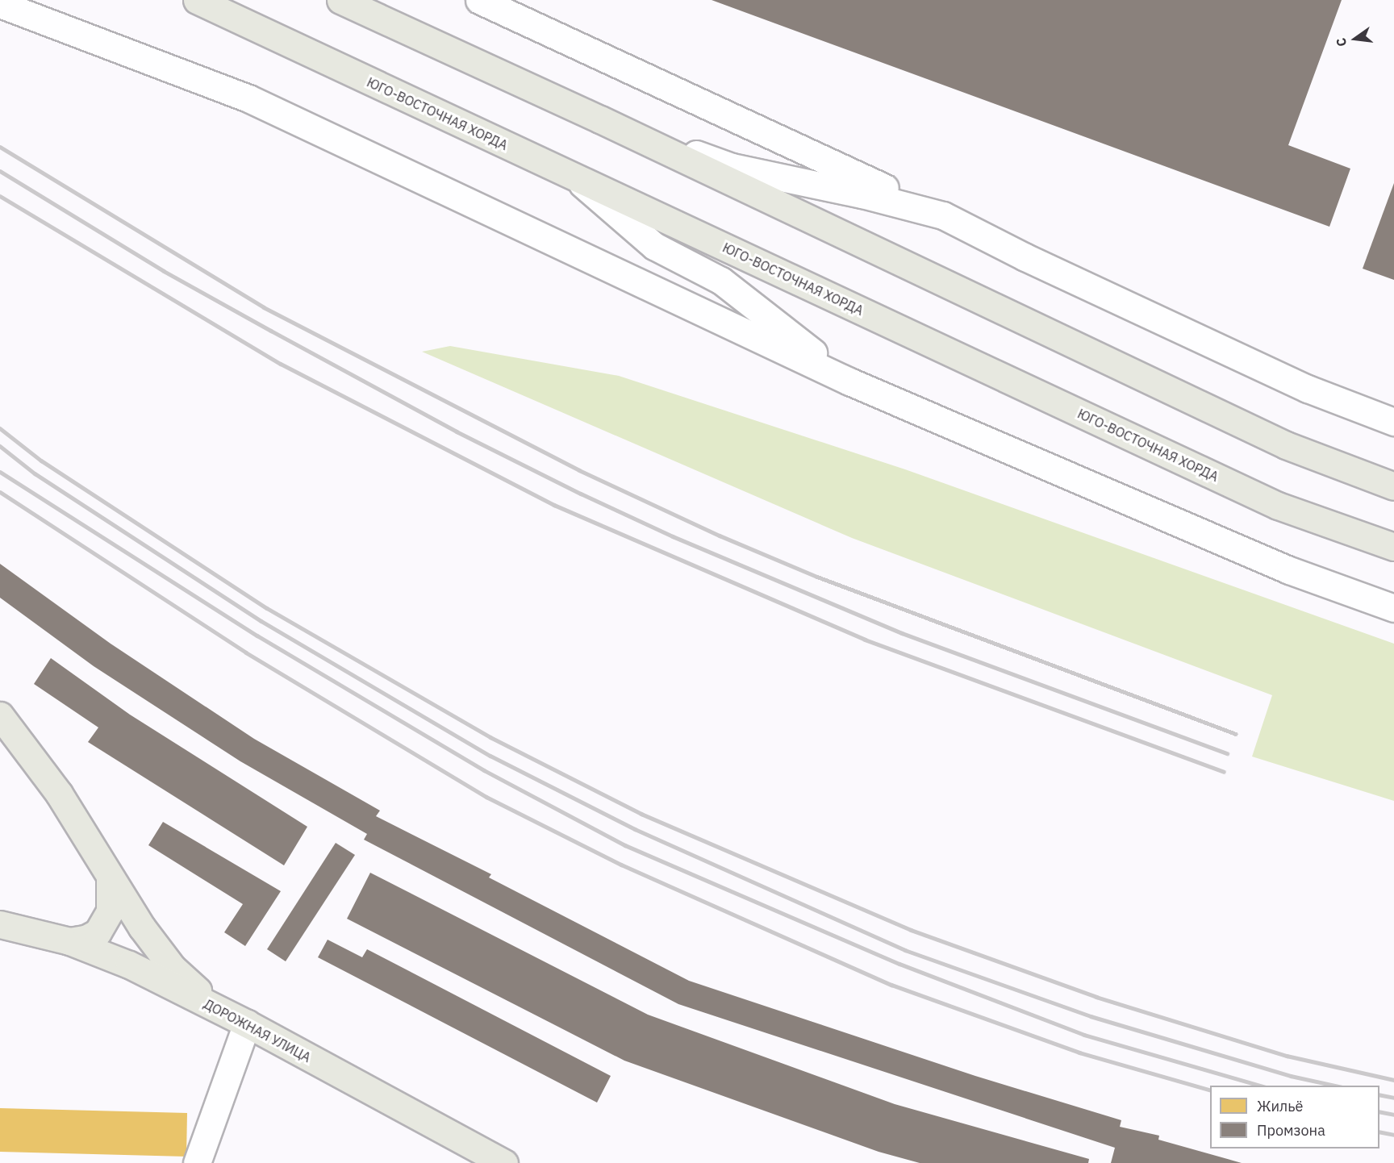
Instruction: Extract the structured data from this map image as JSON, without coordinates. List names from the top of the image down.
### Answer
{
  "streets": {
    "main road": ["ЮГО-ВОСТОЧНАЯ ХОРДА", "ДОРОЖНАЯ УЛИЦА"]
  },
  "legend": ["Жильё", "Промзона"],
  "north": "left"
}
